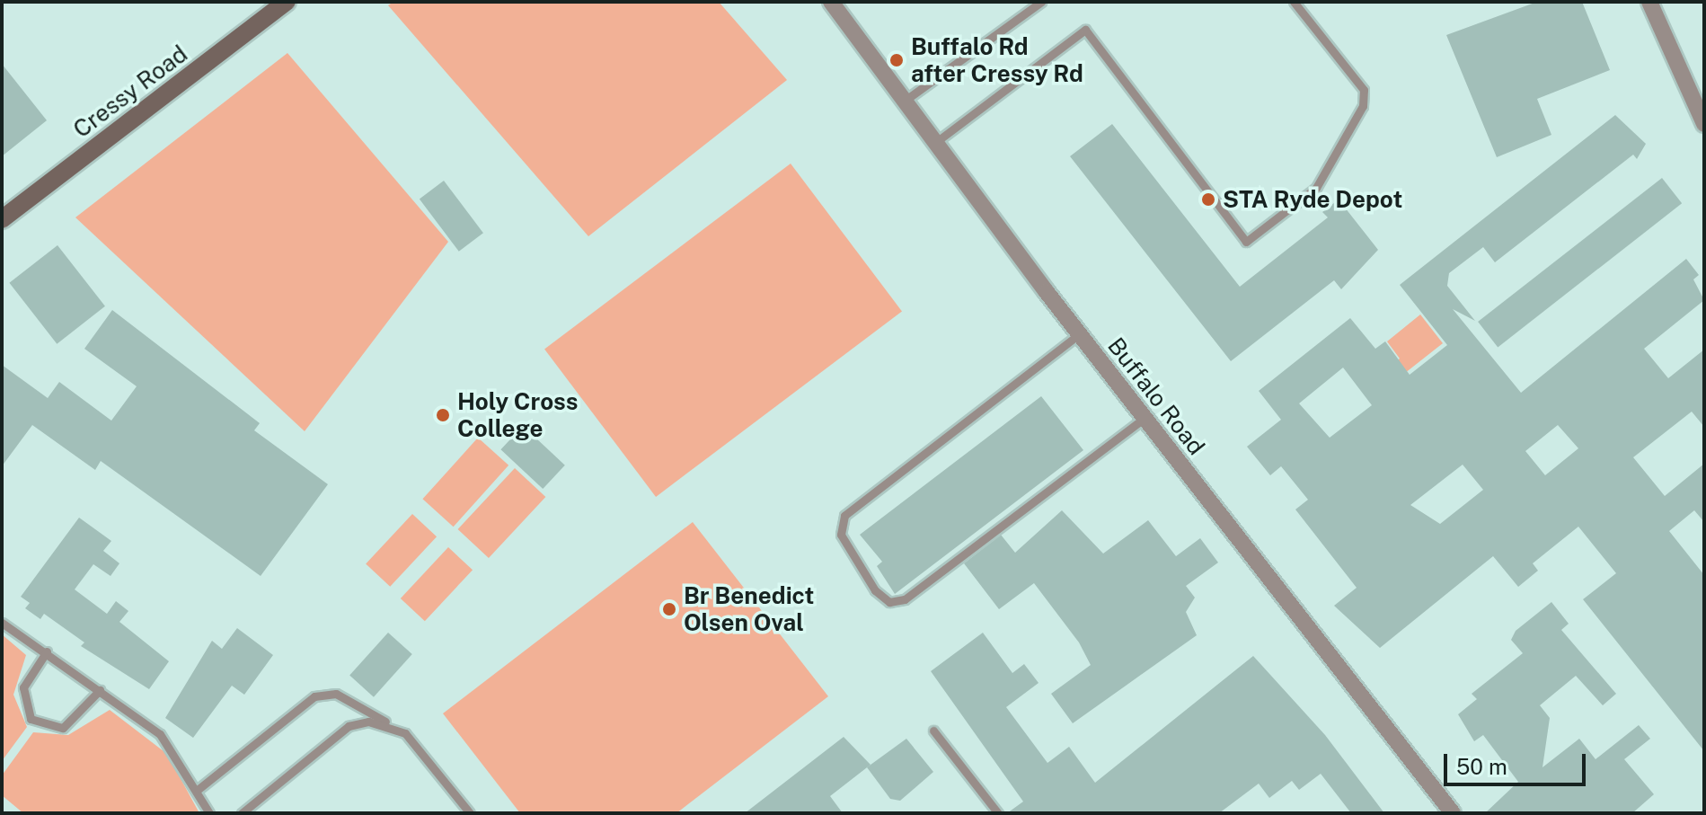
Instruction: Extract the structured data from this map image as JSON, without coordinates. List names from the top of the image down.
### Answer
{
  "streets": {
    "street": ["Cressy Road", "Buffalo Road"]
  },
  "places": [
    "Buffalo Rd after Cressy Rd",
    "STA Ryde Depot",
    "Holy Cross College",
    "Br Benedict Olsen Oval"
  ],
  "scale_bar": "50 m"
}
